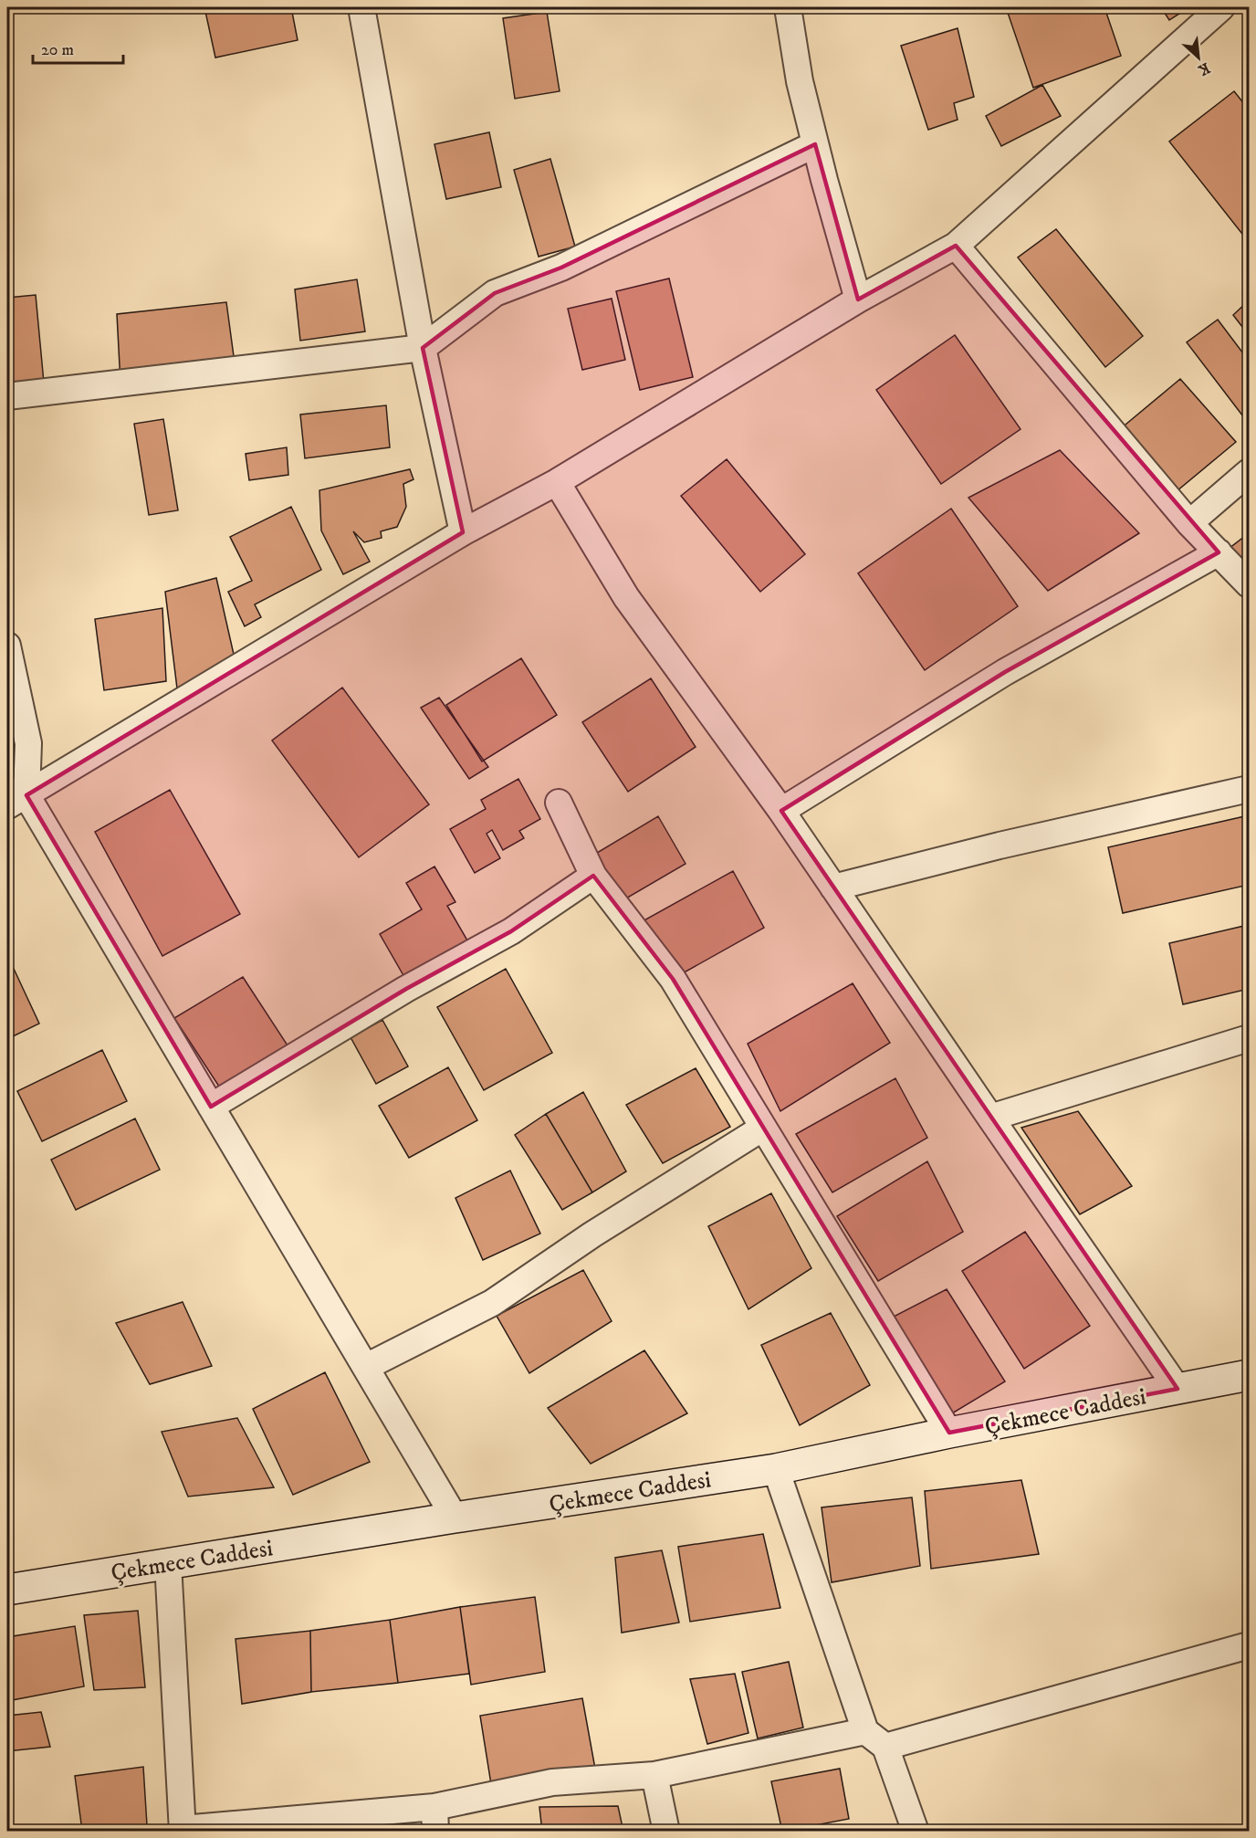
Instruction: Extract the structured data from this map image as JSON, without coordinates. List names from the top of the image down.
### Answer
{
  "streets": {
    "main road": ["Çekmece Caddesi"]
  },
  "scale_bar": "20 m",
  "north": "bottom right"
}
